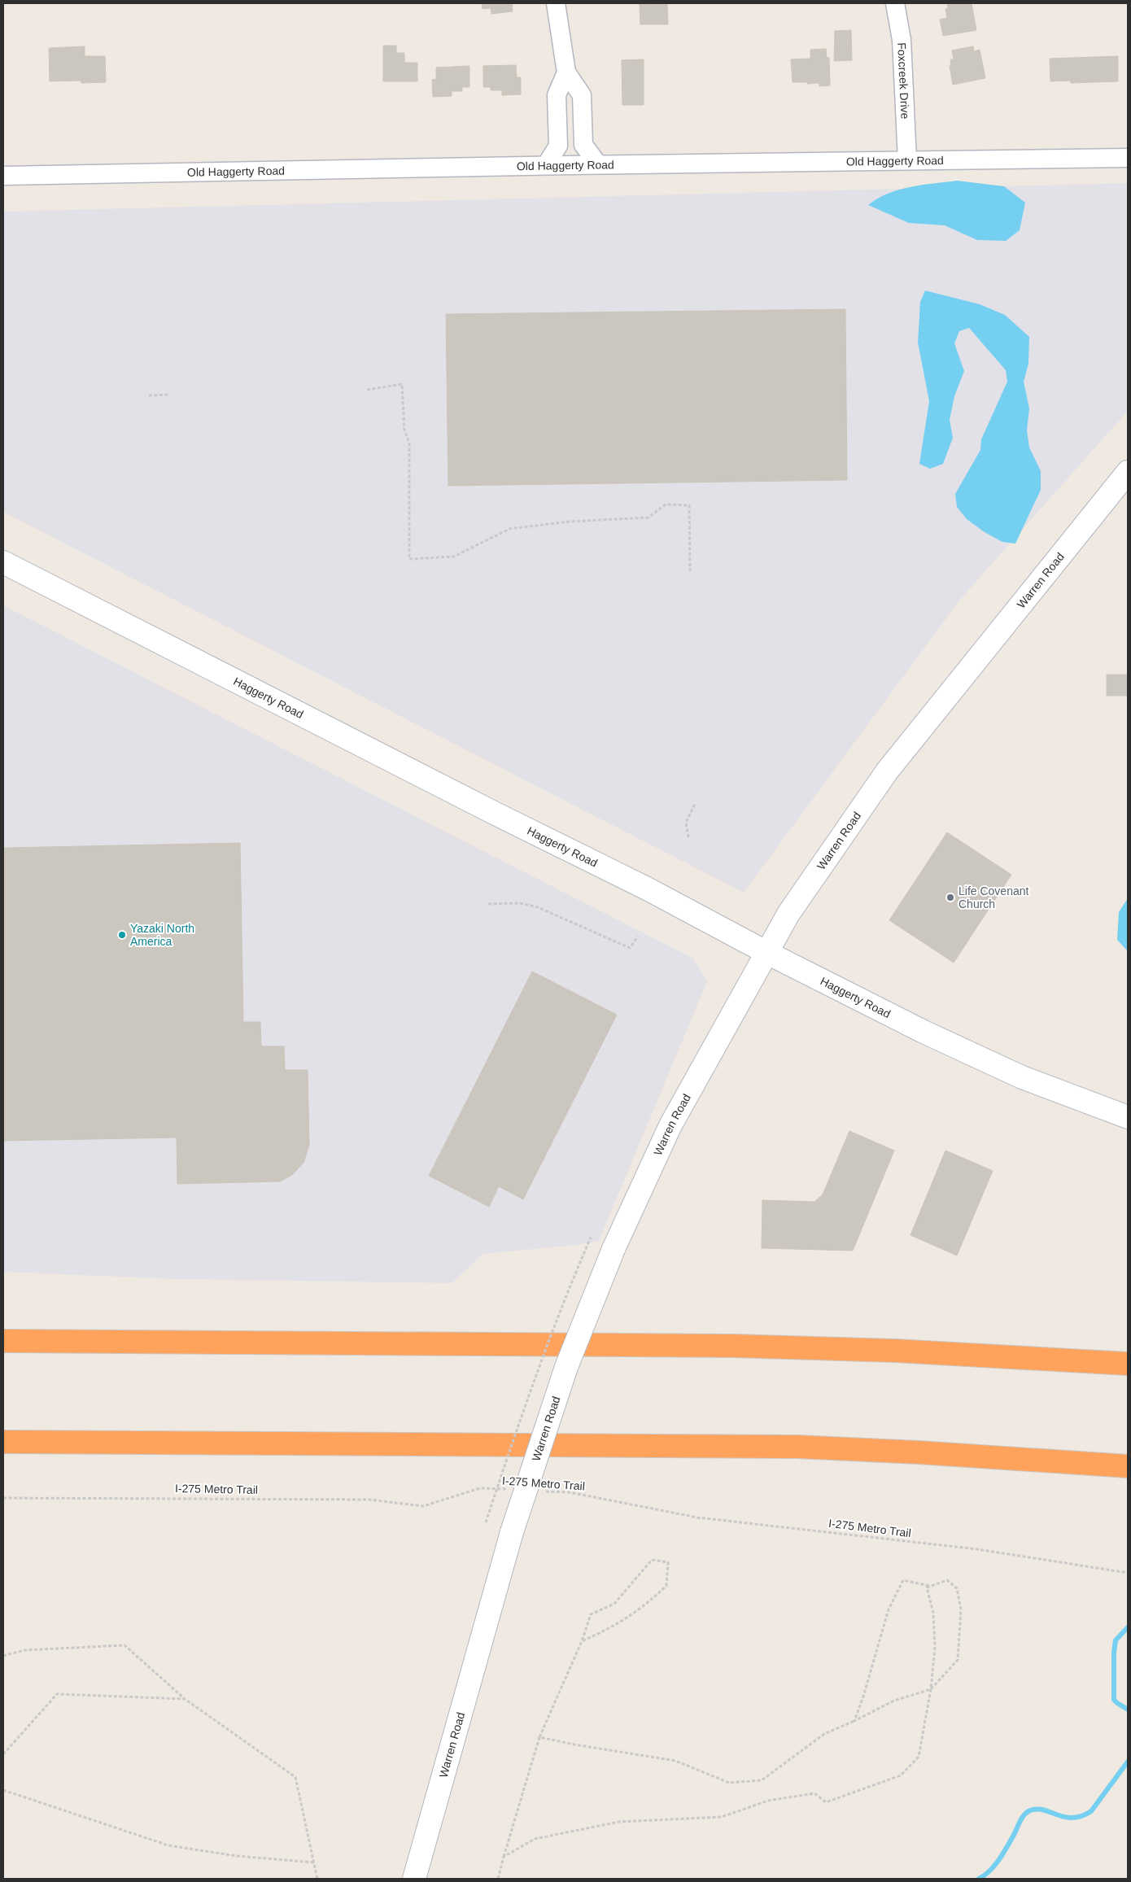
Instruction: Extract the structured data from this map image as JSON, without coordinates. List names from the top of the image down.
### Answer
{
  "streets": {
    "main road": ["Warren Road", "Haggerty Road"],
    "street": ["Foxcreek Drive", "Old Haggerty Road"],
    "path": ["I-275 Metro Trail"]
  },
  "crossings": [
    ["Foxcreek Drive", "Old Haggerty Road"],
    ["Warren Road", "Haggerty Road"]
  ],
  "places": ["Life Covenant Church", "Yazaki North America"]
}
